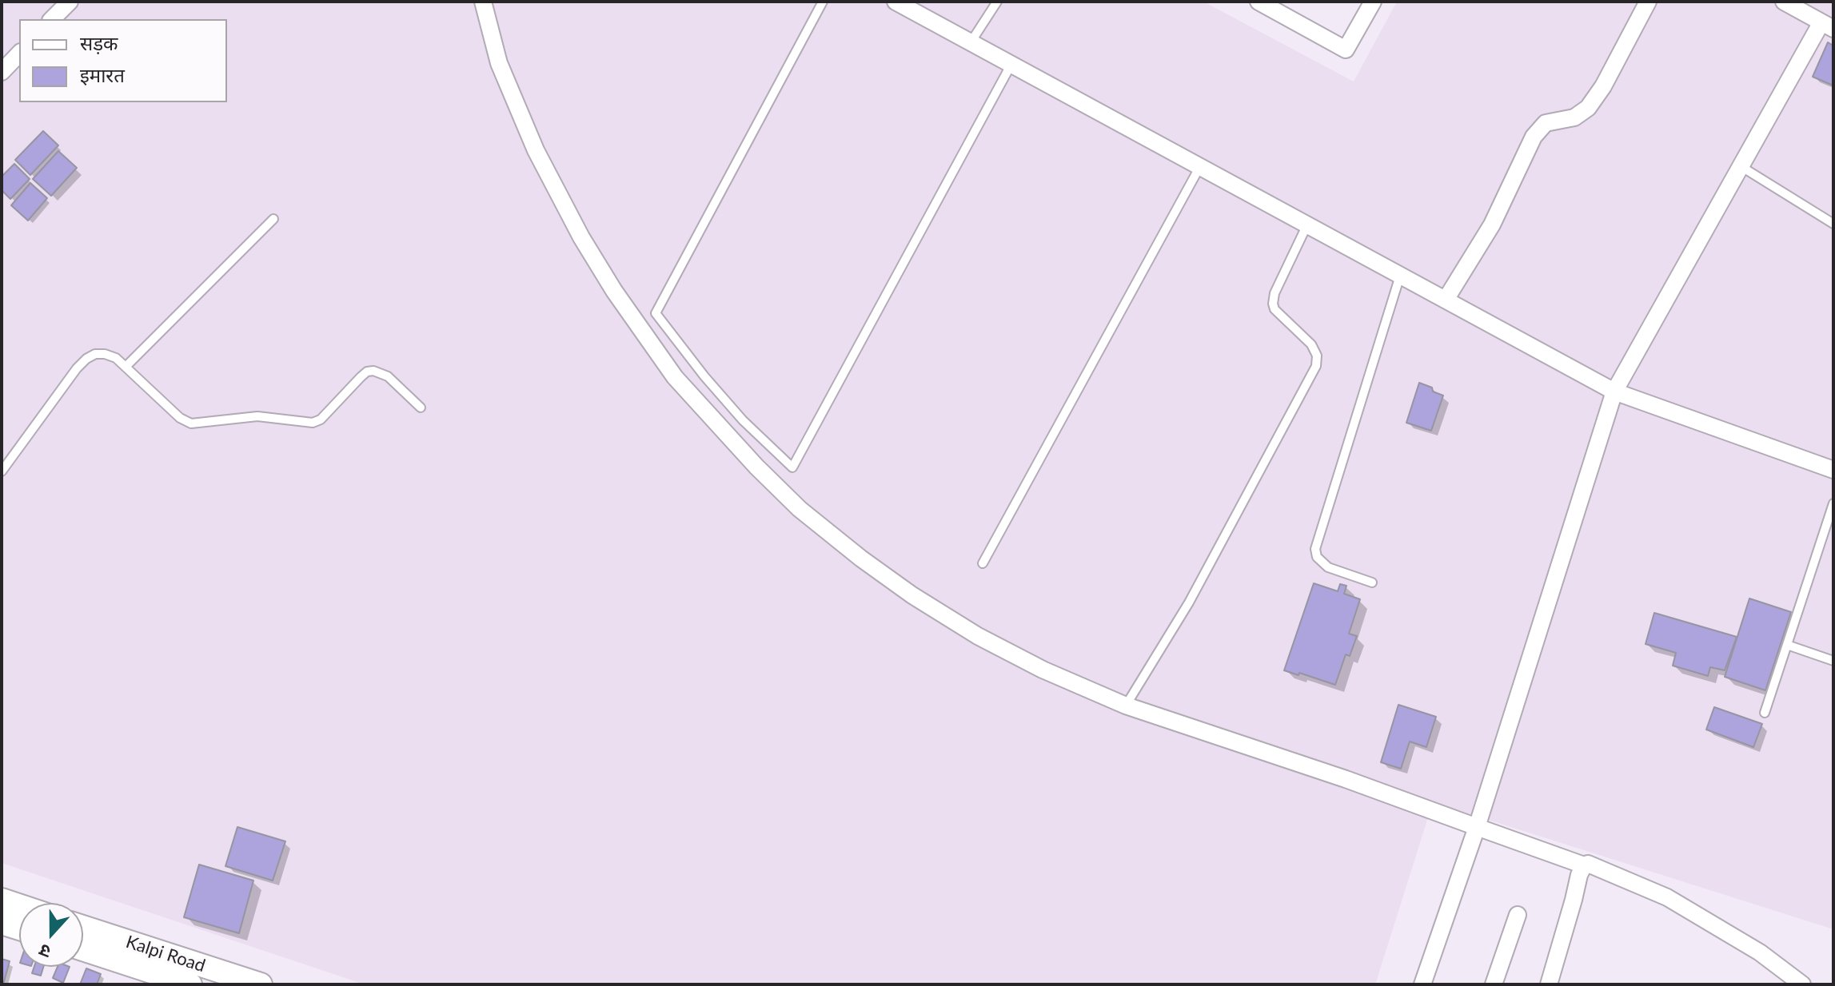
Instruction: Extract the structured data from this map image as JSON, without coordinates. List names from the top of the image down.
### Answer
{
  "streets": {
    "main road": ["Kalpi Road"]
  },
  "legend": ["सड़क", "इमारत"],
  "north": "bottom"
}
